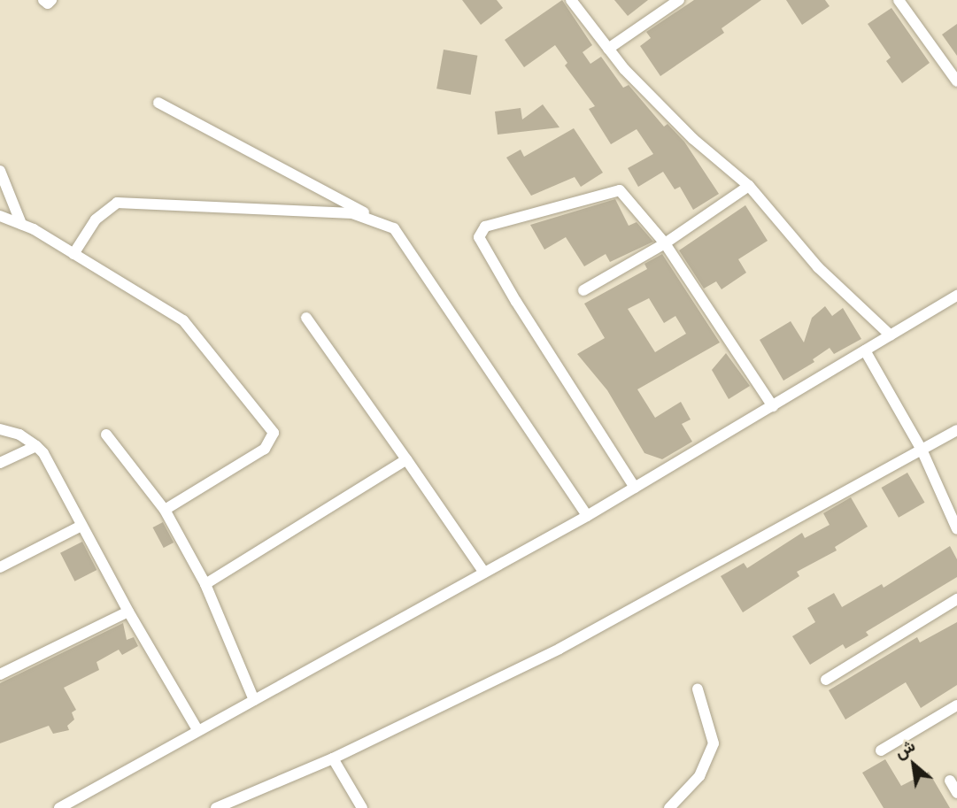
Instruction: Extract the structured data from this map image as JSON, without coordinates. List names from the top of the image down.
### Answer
{
  "north": "top left"
}
